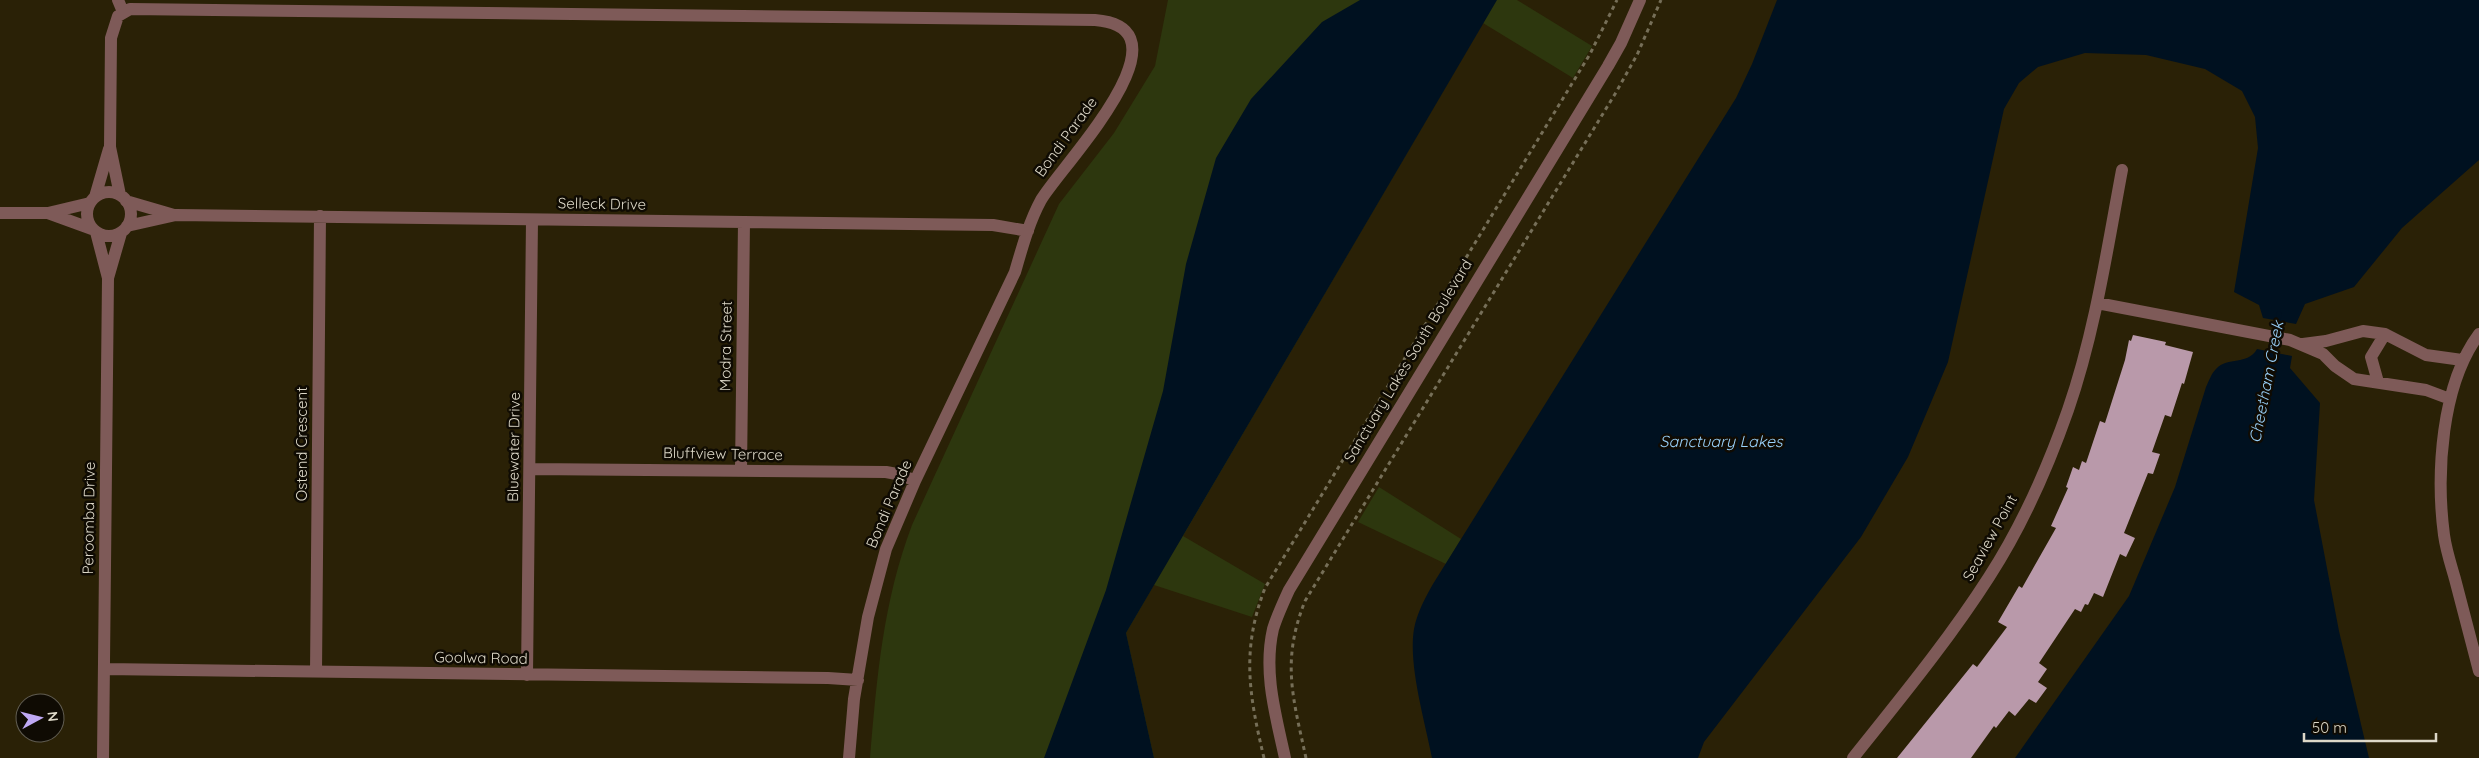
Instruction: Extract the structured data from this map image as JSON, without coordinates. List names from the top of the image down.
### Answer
{
  "streets": {
    "street": [
      "Bondi Parade",
      "Selleck Drive",
      "Modra Street",
      "Sanctuary Lakes South Boulevard",
      "Ostend Crescent",
      "Bluewater Drive",
      "Bluffview Terrace",
      "Peroomba Drive",
      "Seaview Point",
      "Goolwa Road"
    ]
  },
  "crossings": [
    ["Bondi Parade", "Selleck Drive"],
    ["Bondi Parade", "Bluffview Terrace"],
    ["Bondi Parade", "Goolwa Road"],
    ["Selleck Drive", "Modra Street"],
    ["Selleck Drive", "Ostend Crescent"],
    ["Selleck Drive", "Bluewater Drive"],
    ["Selleck Drive", "Peroomba Drive"],
    ["Modra Street", "Bluffview Terrace"],
    ["Ostend Crescent", "Goolwa Road"],
    ["Bluewater Drive", "Bluffview Terrace"],
    ["Bluewater Drive", "Goolwa Road"],
    ["Peroomba Drive", "Goolwa Road"]
  ],
  "water": ["Cheetham Creek", "Sanctuary Lakes"],
  "scale_bar": "50 m",
  "north": "right"
}
